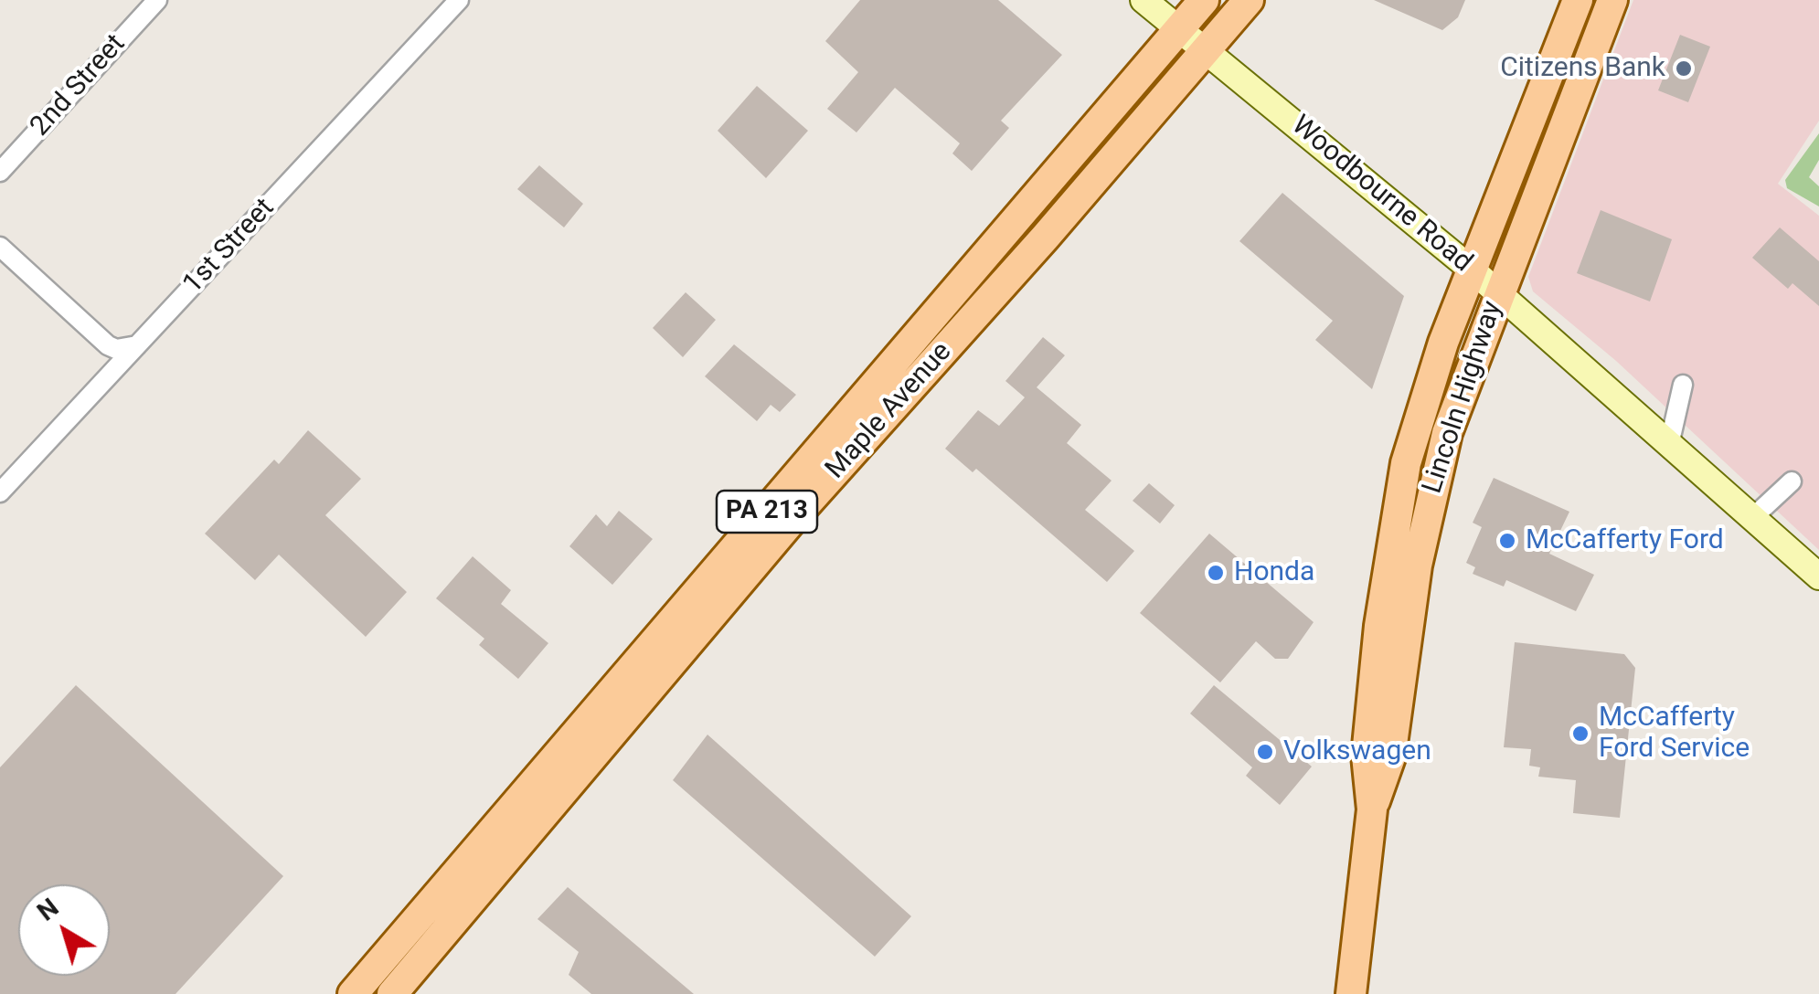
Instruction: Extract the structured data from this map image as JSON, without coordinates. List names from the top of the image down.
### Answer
{
  "streets": {
    "main road": [
      "Woodbourne Road",
      "Lincoln Highway",
      "Maple Avenue",
      "PA 213"
    ],
    "street": ["2nd Street", "1st Street"]
  },
  "crossings": [
    ["Woodbourne Road", "Lincoln Highway"],
    ["Woodbourne Road", "Maple Avenue"]
  ],
  "places": [
    "Citizens Bank",
    "McCafferty Ford",
    "Honda",
    "McCafferty Ford Service",
    "Volkswagen"
  ],
  "north": "top left"
}
